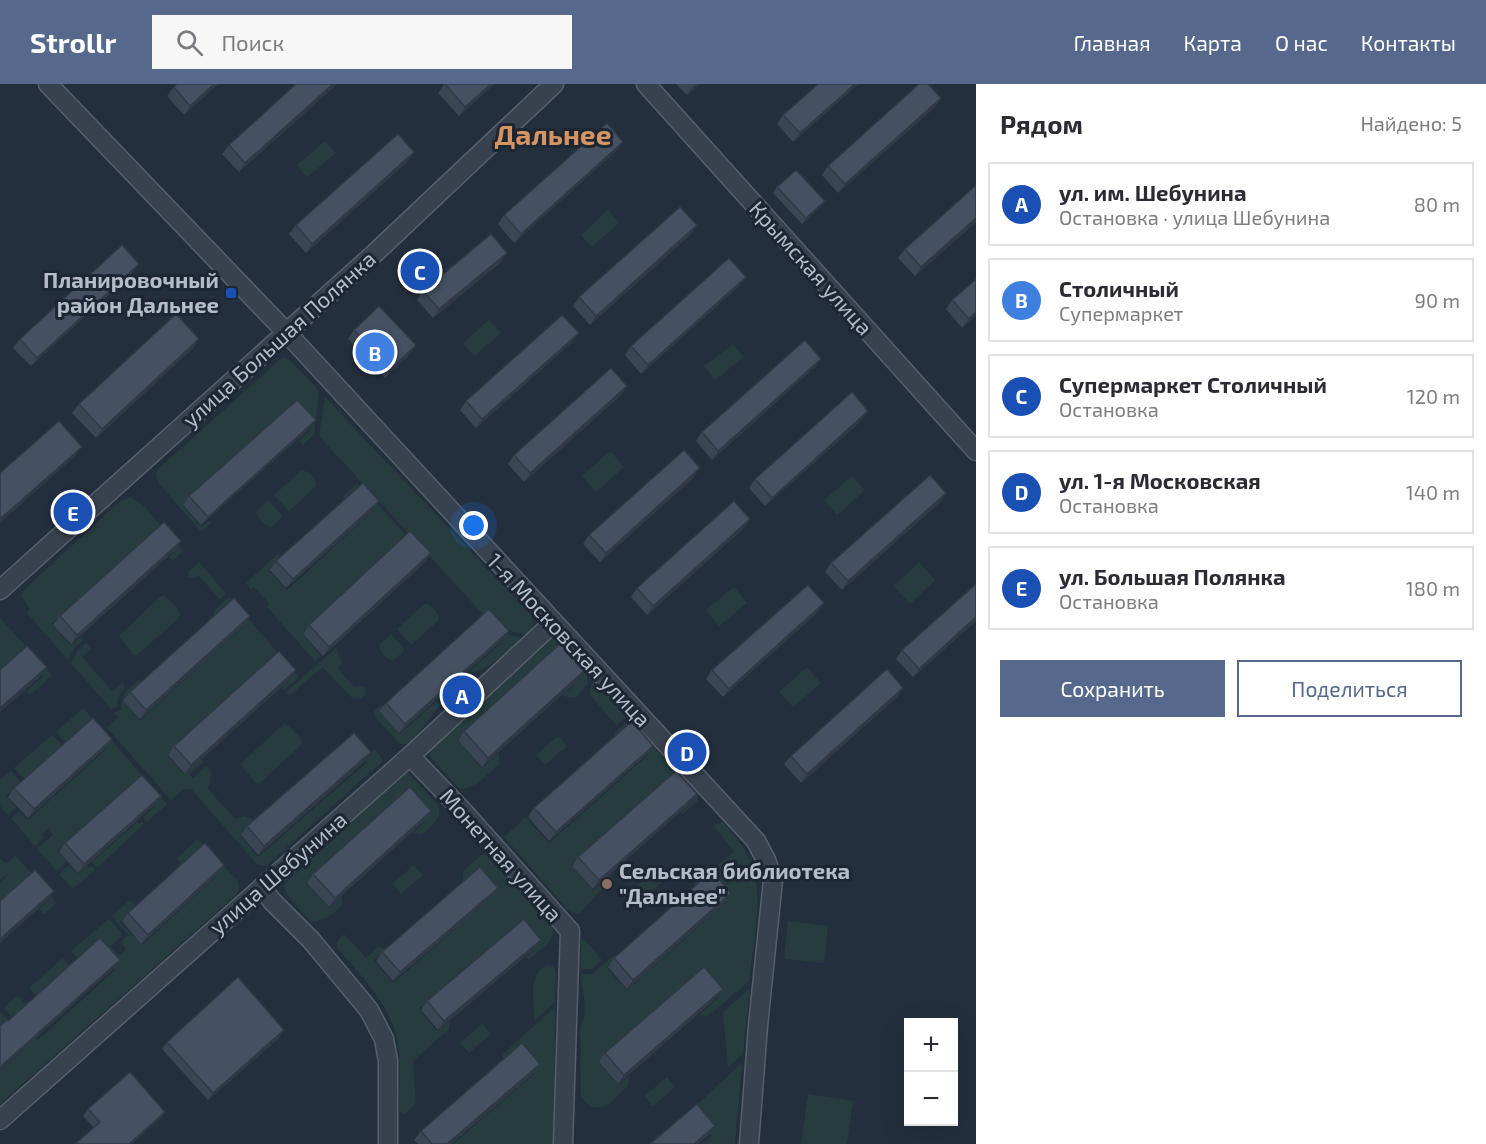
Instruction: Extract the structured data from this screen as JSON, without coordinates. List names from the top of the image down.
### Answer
{
  "streets": {
    "street": [
      "Крымская улица",
      "улица Большая Полянка",
      "1-я Московская улица",
      "Монетная улица",
      "улица Шебунина"
    ]
  },
  "crossings": [
    ["улица Большая Полянка", "1-я Московская улица"],
    ["1-я Московская улица", "улица Шебунина"],
    ["Монетная улица", "улица Шебунина"]
  ],
  "districts": ["Дальнее"],
  "places": {
    "transit": ["Планировочный район Дальнее"],
    "other": ["Сельская библиотека \"Дальнее\""]
  },
  "page": {
    "header": "Strollr",
    "search": "Поиск",
    "nav": [
      "Главная",
      "Карта",
      "О нас",
      "Контакты"
    ],
    "heading": ["Рядом", "Найдено: 5"],
    "list": [
      {
        "mark": "A",
        "name": "ул. им. Шебунина",
        "note": "Остановка · улица Шебунина",
        "value": "80 m"
      },
      {
        "mark": "B",
        "name": "Столичный",
        "note": "Супермаркет",
        "value": "90 m"
      },
      {
        "mark": "C",
        "name": "Супермаркет Столичный",
        "note": "Остановка",
        "value": "120 m"
      },
      {
        "mark": "D",
        "name": "ул. 1-я Московская",
        "note": "Остановка",
        "value": "140 m"
      },
      {
        "mark": "E",
        "name": "ул. Большая Полянка",
        "note": "Остановка",
        "value": "180 m"
      }
    ],
    "pins": [
      "C",
      "B",
      "E",
      "A",
      "D"
    ],
    "buttons": ["Сохранить", "Поделиться"],
    "map_buttons": ["+", "−"]
  }
}
